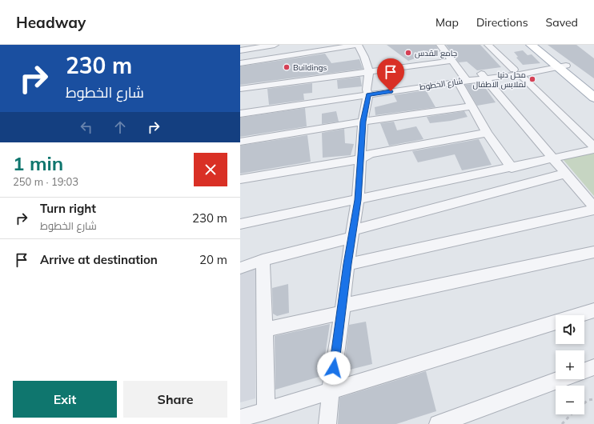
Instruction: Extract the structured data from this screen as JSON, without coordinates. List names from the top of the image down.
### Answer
{
  "streets": {
    "street": ["شارع الخطوط"]
  },
  "places": ["جامع القدس", "Buildings", "محل دنيا لملابس الاطفال"],
  "page": {
    "header": "Headway",
    "nav": ["Map", "Directions", "Saved"],
    "turn": ["230 m", "شارع الخطوط"],
    "heading": ["1 min", "250 m · 19:03"],
    "list": [
      {
        "name": "Turn right",
        "note": "شارع الخطوط",
        "value": "230 m"
      },
      {
        "name": "Arrive at destination",
        "value": "20 m"
      }
    ],
    "map_buttons": ["+", "−"],
    "buttons": ["Exit", "Share"]
  }
}
